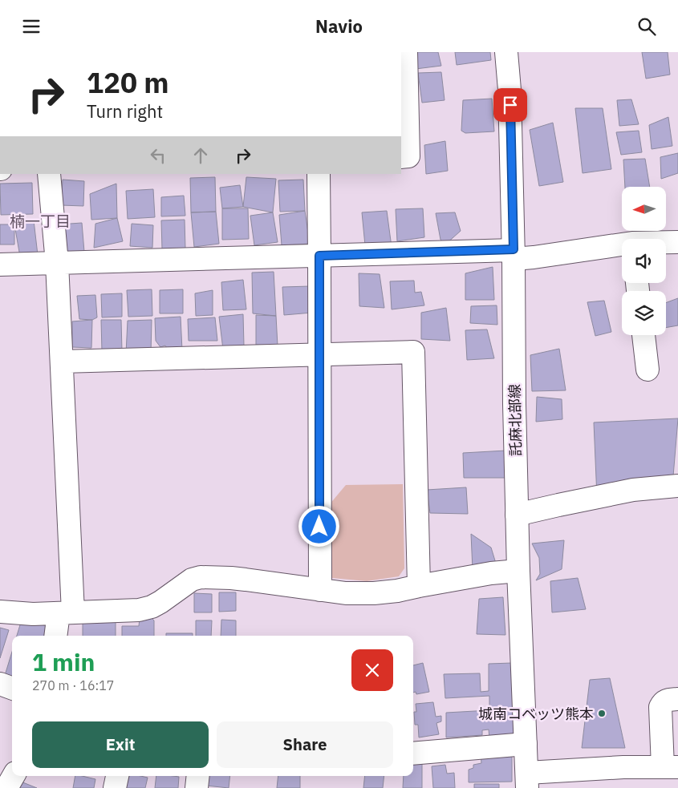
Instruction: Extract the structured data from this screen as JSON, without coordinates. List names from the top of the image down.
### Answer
{
  "streets": {
    "street": ["託麻北部線"]
  },
  "districts": ["楠一丁目"],
  "places": ["城南コベッツ熊本"],
  "north": "left",
  "page": {
    "header": "Navio",
    "turn": ["120 m", "Turn right"],
    "heading": ["1 min", "270 m · 16:17"],
    "buttons": ["Exit", "Share"]
  }
}
